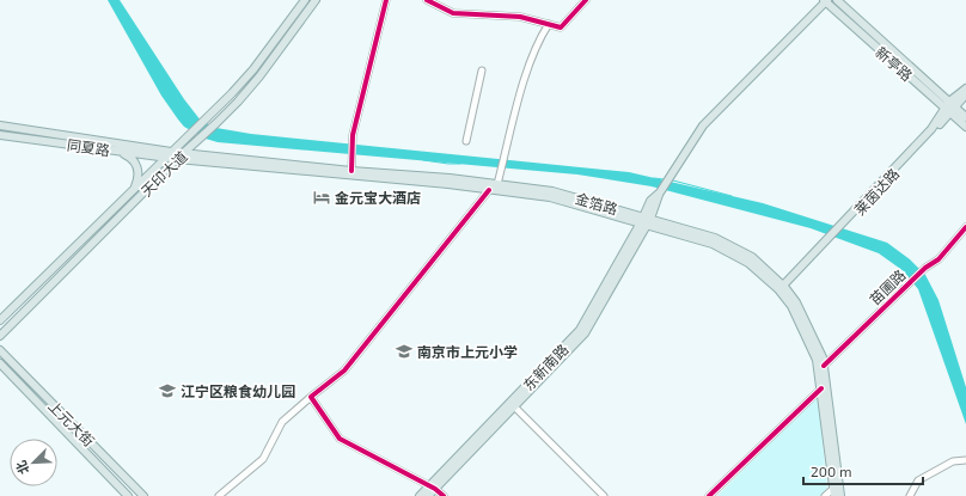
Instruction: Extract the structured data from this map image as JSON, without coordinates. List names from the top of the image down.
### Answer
{
  "streets": {
    "main road": [
      "新亭路",
      "同夏路",
      "天印大道",
      "金箔路",
      "东新南路",
      "上元大街"
    ],
    "street": ["苗圃路"]
  },
  "crossings": [
    ["同夏路", "天印大道"],
    ["同夏路", "金箔路"],
    ["天印大道", "金箔路"],
    ["金箔路", "苗圃路"],
    ["金箔路", "东新南路"]
  ],
  "places": {
    "hotel": ["金元宝大酒店"],
    "school or university": ["南京市上元小学", "江宁区粮食幼儿园"]
  },
  "scale_bar": "200 m",
  "north": "bottom left"
}
